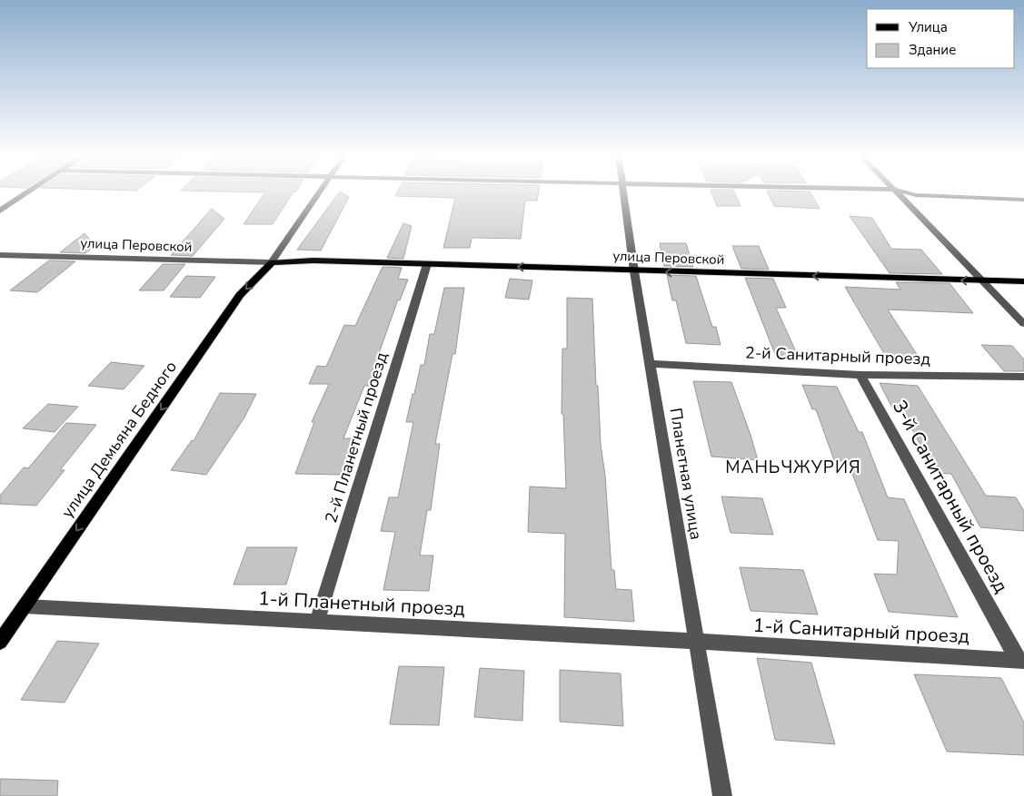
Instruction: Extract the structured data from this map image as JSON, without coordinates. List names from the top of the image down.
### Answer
{
  "streets": {
    "main road": ["улица Перовской", "улица Демьяна Бедного"],
    "street": [
      "2-й Санитарный проезд",
      "2-й Планетный проезд",
      "Планетная улица",
      "3-й Санитарный проезд",
      "1-й Планетный проезд",
      "1-й Санитарный проезд"
    ]
  },
  "crossings": [
    ["улица Перовской", "2-й Планетный проезд"],
    ["улица Перовской", "улица Демьяна Бедного"],
    ["улица Перовской", "Планетная улица"],
    ["2-й Санитарный проезд", "Планетная улица"],
    ["2-й Санитарный проезд", "3-й Санитарный проезд"],
    ["2-й Планетный проезд", "1-й Планетный проезд"],
    ["улица Демьяна Бедного", "1-й Планетный проезд"],
    ["Планетная улица", "1-й Планетный проезд"],
    ["Планетная улица", "1-й Санитарный проезд"],
    ["3-й Санитарный проезд", "1-й Санитарный проезд"],
    ["1-й Планетный проезд", "1-й Санитарный проезд"]
  ],
  "one_way": ["улица Перовской", "улица Демьяна Бедного"],
  "districts": ["МАНЬЧЖУРИЯ"],
  "legend": ["Улица", "Здание"]
}
